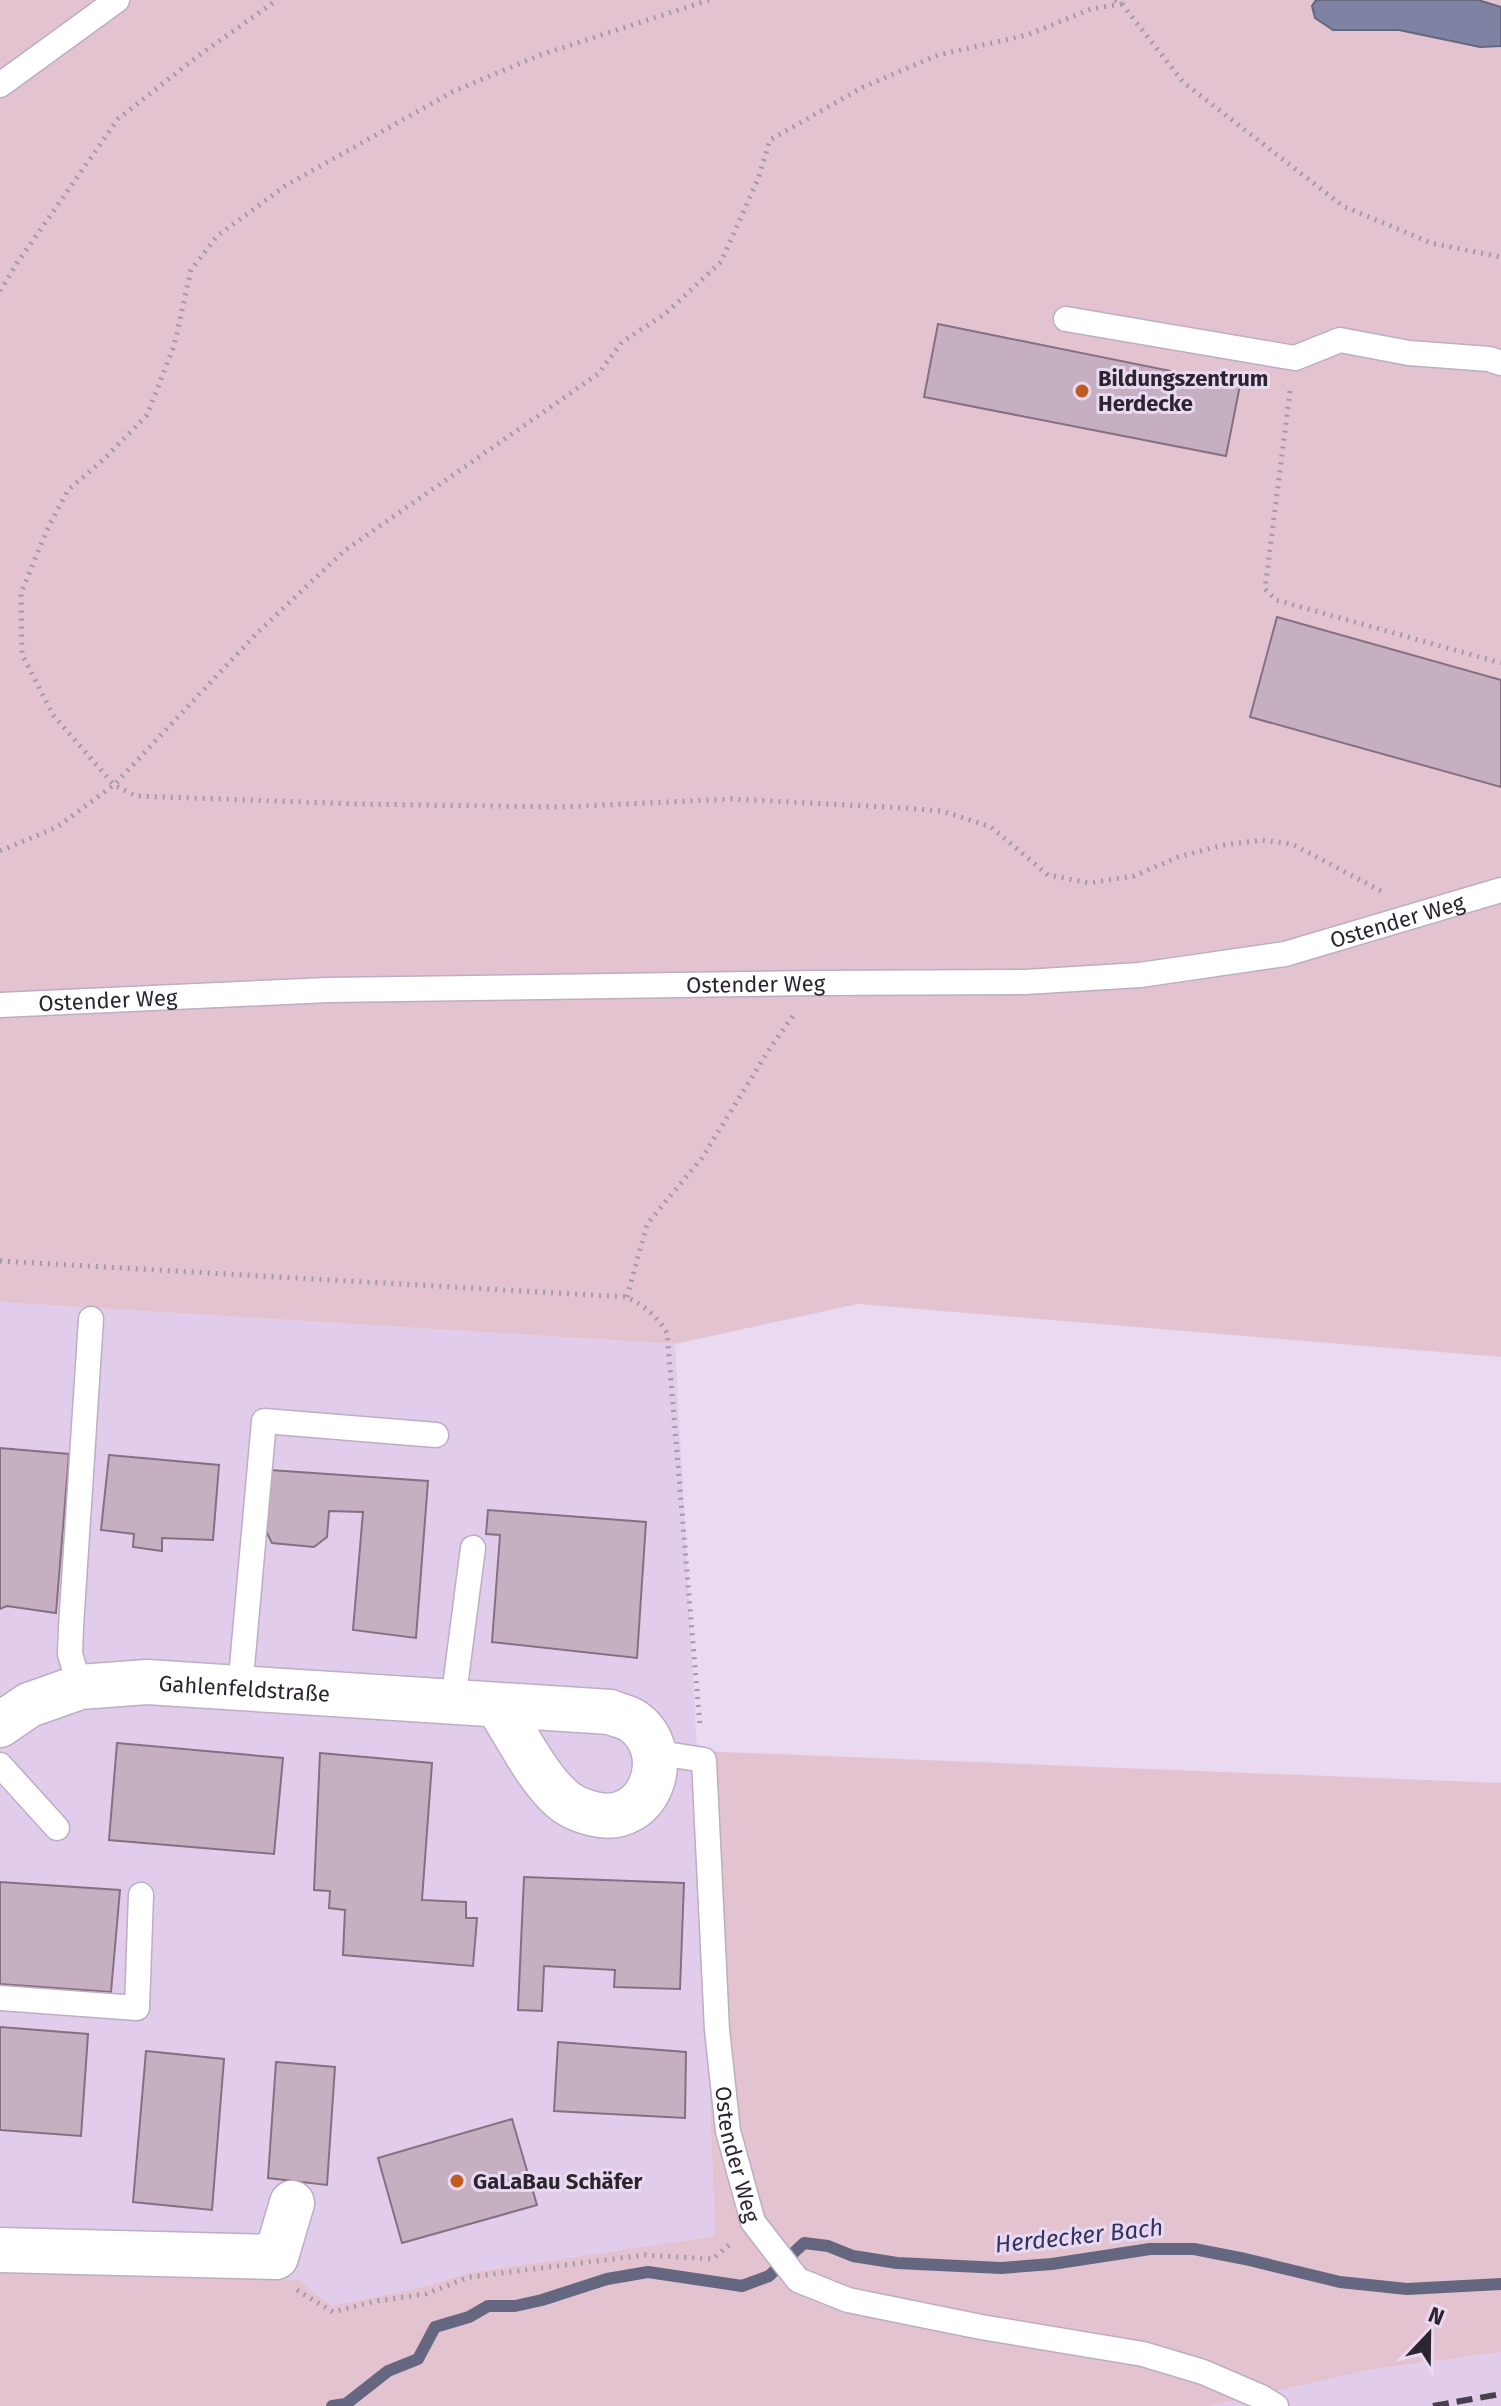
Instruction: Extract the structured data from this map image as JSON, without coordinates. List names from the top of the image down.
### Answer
{
  "streets": {
    "street": ["Gahlenfeldstraße"],
    "lane": ["Ostender Weg"]
  },
  "water": ["Herdecker Bach"],
  "places": ["Bildungszentrum Herdecke", "GaLaBau Schäfer"],
  "north": "top"
}
